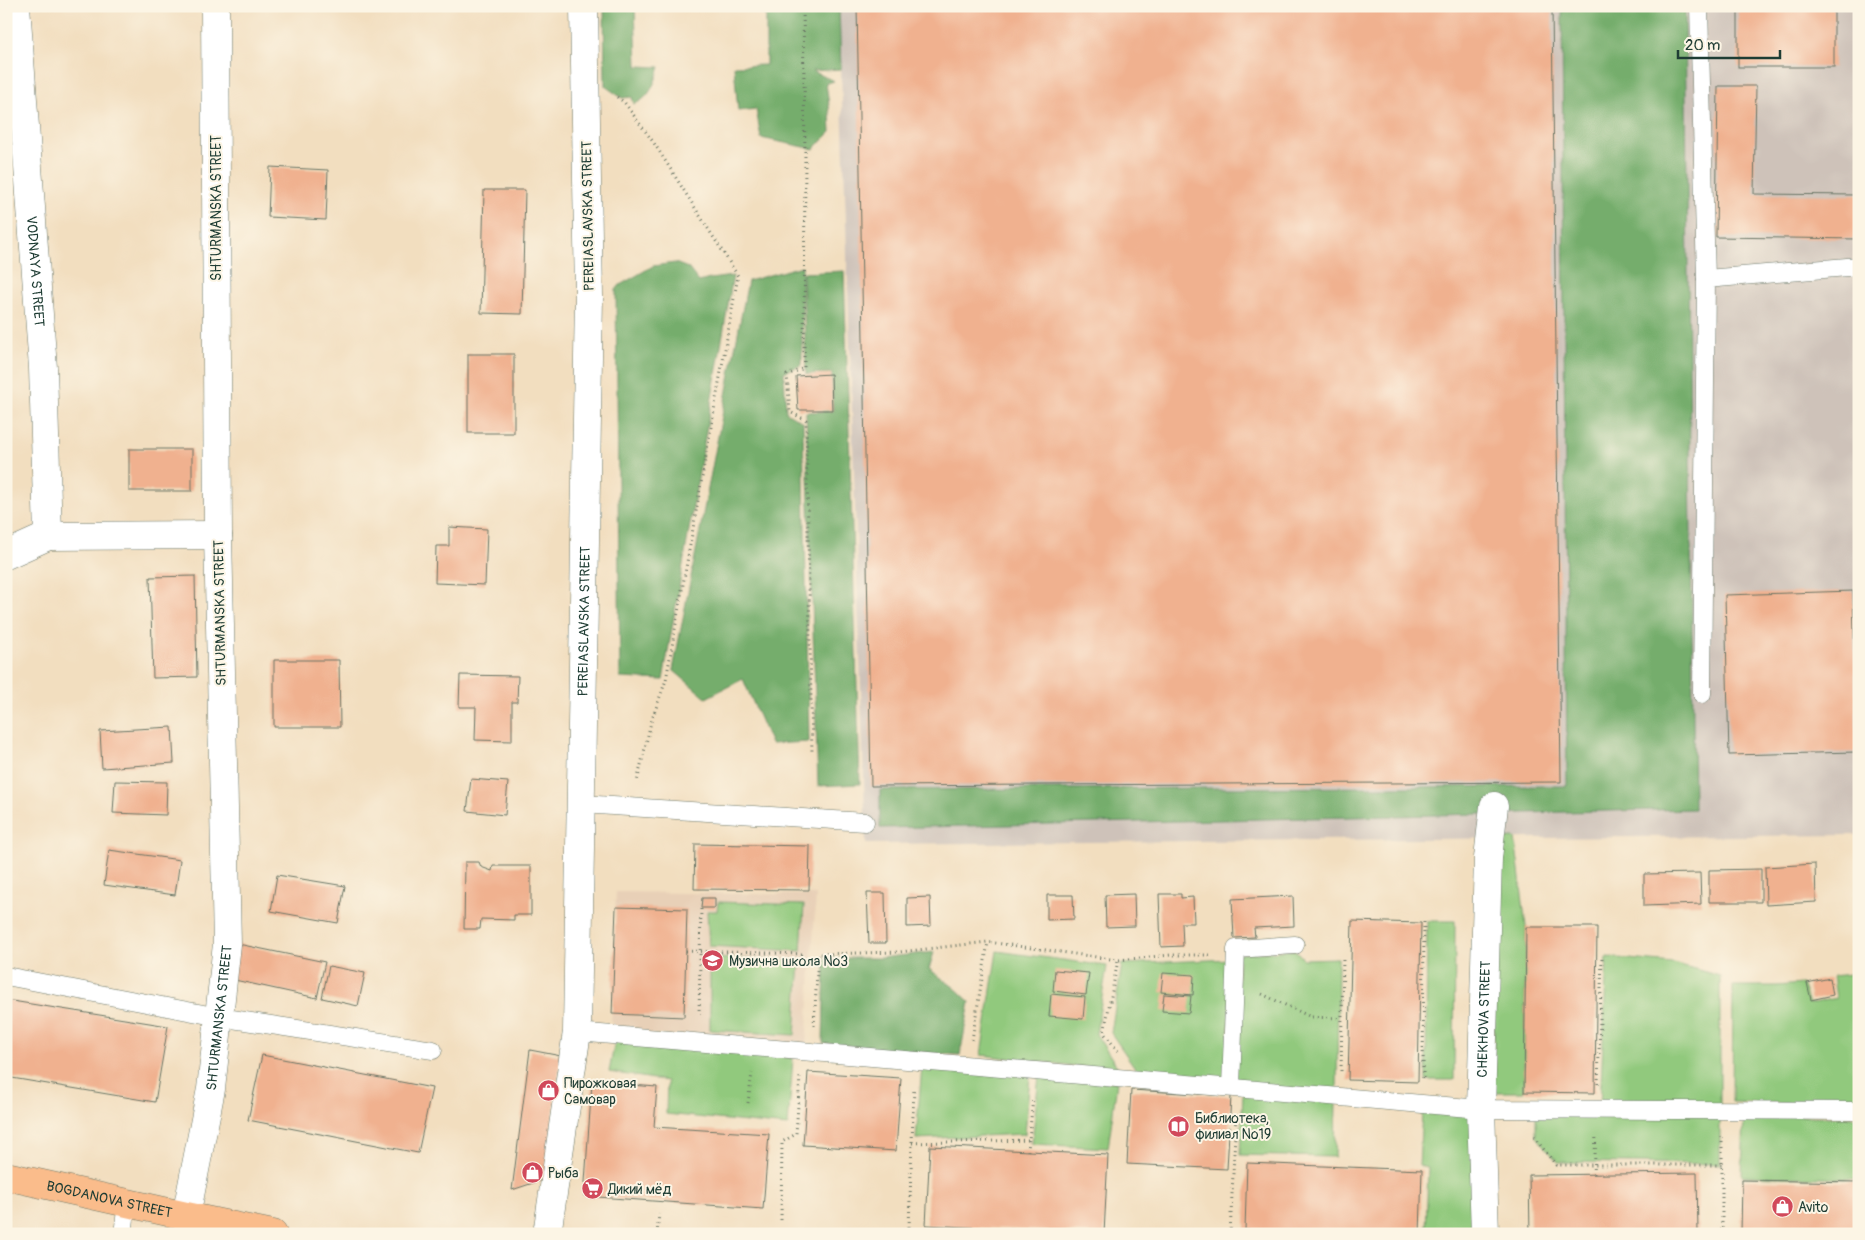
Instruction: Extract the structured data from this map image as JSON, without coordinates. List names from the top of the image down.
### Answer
{
  "streets": {
    "main road": ["BOGDANOVA STREET"],
    "street": [
      "SHTURMANSKA STREET",
      "PEREIASLAVSKA STREET",
      "VODNAYA STREET",
      "CHEKHOVA STREET"
    ]
  },
  "crossings": [
    ["SHTURMANSKA STREET", "BOGDANOVA STREET"]
  ],
  "places": {
    "school or university": ["Музична школа №3"],
    "shop": ["Пирожковая Самовар", "Рыба", "Avito"],
    "library": ["Библиотека, филиал №19"],
    "supermarket": ["Дикий мёд"]
  },
  "scale_bar": "20 m"
}
